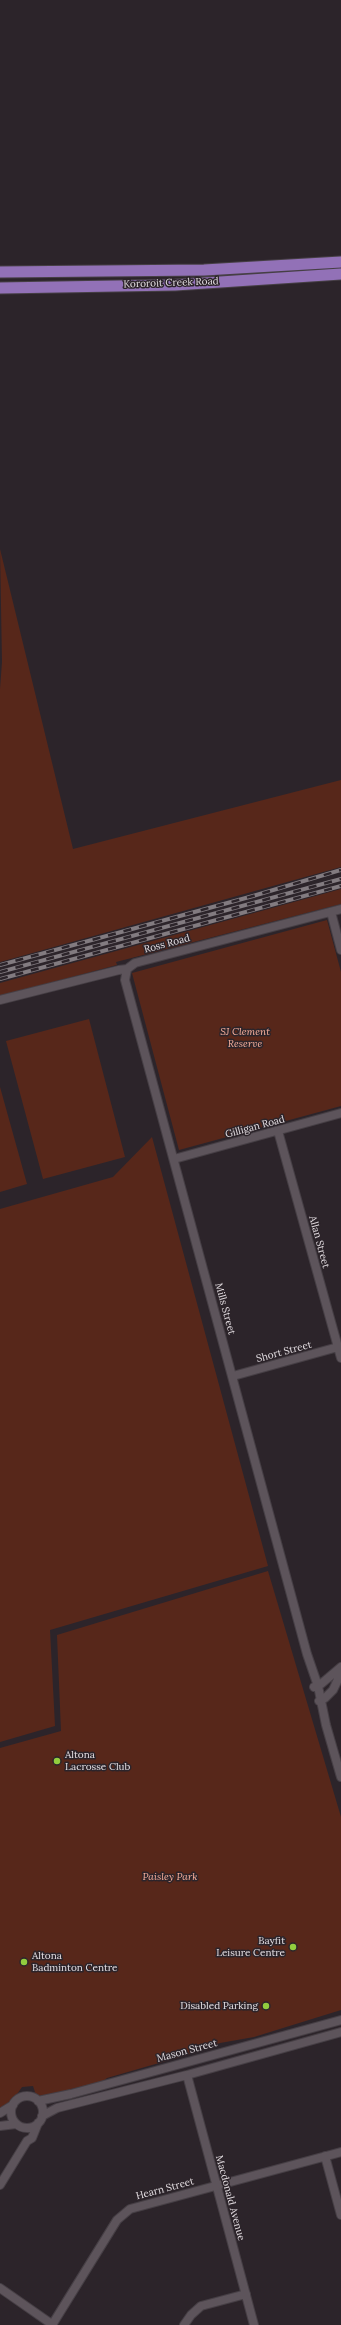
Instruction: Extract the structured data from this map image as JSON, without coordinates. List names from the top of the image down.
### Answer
{
  "streets": {
    "main road": ["Kororoit Creek Road"],
    "street": [
      "Ross Road",
      "Gilligan Road",
      "Allan Street",
      "Mills Street",
      "Short Street",
      "Mason Street",
      "Hearn Street",
      "Macdonald Avenue"
    ]
  },
  "crossings": [
    ["Ross Road", "Mills Street"],
    ["Gilligan Road", "Allan Street"],
    ["Gilligan Road", "Mills Street"],
    ["Allan Street", "Short Street"],
    ["Mills Street", "Short Street"],
    ["Hearn Street", "Macdonald Avenue"]
  ],
  "parks": ["SJ Clement Reserve", "Paisley Park"],
  "places": [
    "Altona Lacrosse Club",
    "Bayfit Leisure Centre",
    "Altona Badminton Centre",
    "Disabled Parking"
  ]
}
